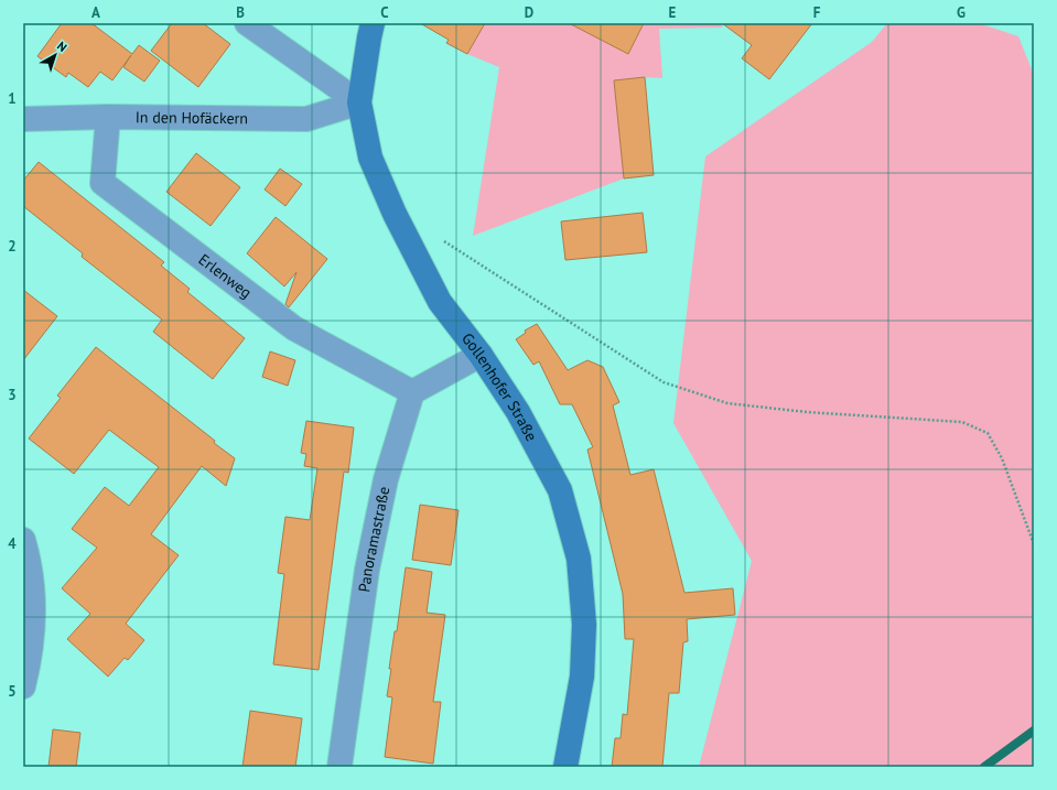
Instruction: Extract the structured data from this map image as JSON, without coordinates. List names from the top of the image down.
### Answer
{
  "streets": {
    "street": [
      "In den Hofäckern",
      "Erlenweg",
      "Gollenhofer Straße",
      "Panoramastraße"
    ]
  },
  "crossings": [
    ["In den Hofäckern", "Erlenweg"],
    ["In den Hofäckern", "Gollenhofer Straße"],
    ["Erlenweg", "Panoramastraße"]
  ],
  "north": "top right",
  "grid": {
    "columns": [
      "A",
      "B",
      "C",
      "D",
      "E",
      "F",
      "G"
    ],
    "rows": [
      "1",
      "2",
      "3",
      "4",
      "5"
    ]
  }
}
